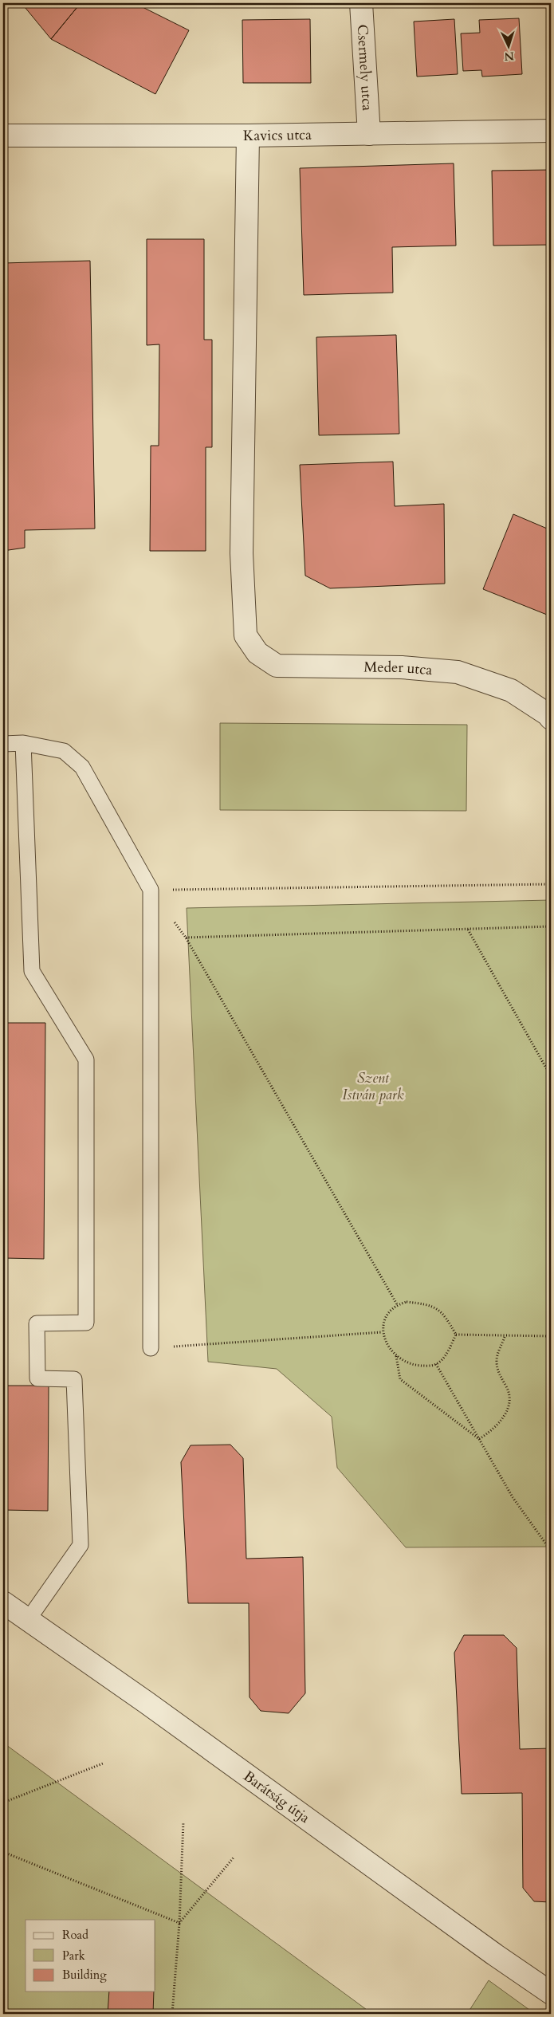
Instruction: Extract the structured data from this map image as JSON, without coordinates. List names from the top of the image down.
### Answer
{
  "streets": {
    "street": [
      "Csermely utca",
      "Kavics utca",
      "Meder utca",
      "Barátság útja"
    ]
  },
  "crossings": [
    ["Csermely utca", "Kavics utca"],
    ["Kavics utca", "Meder utca"]
  ],
  "parks": ["Szent István park"],
  "legend": ["Road", "Park", "Building"],
  "north": "bottom"
}
